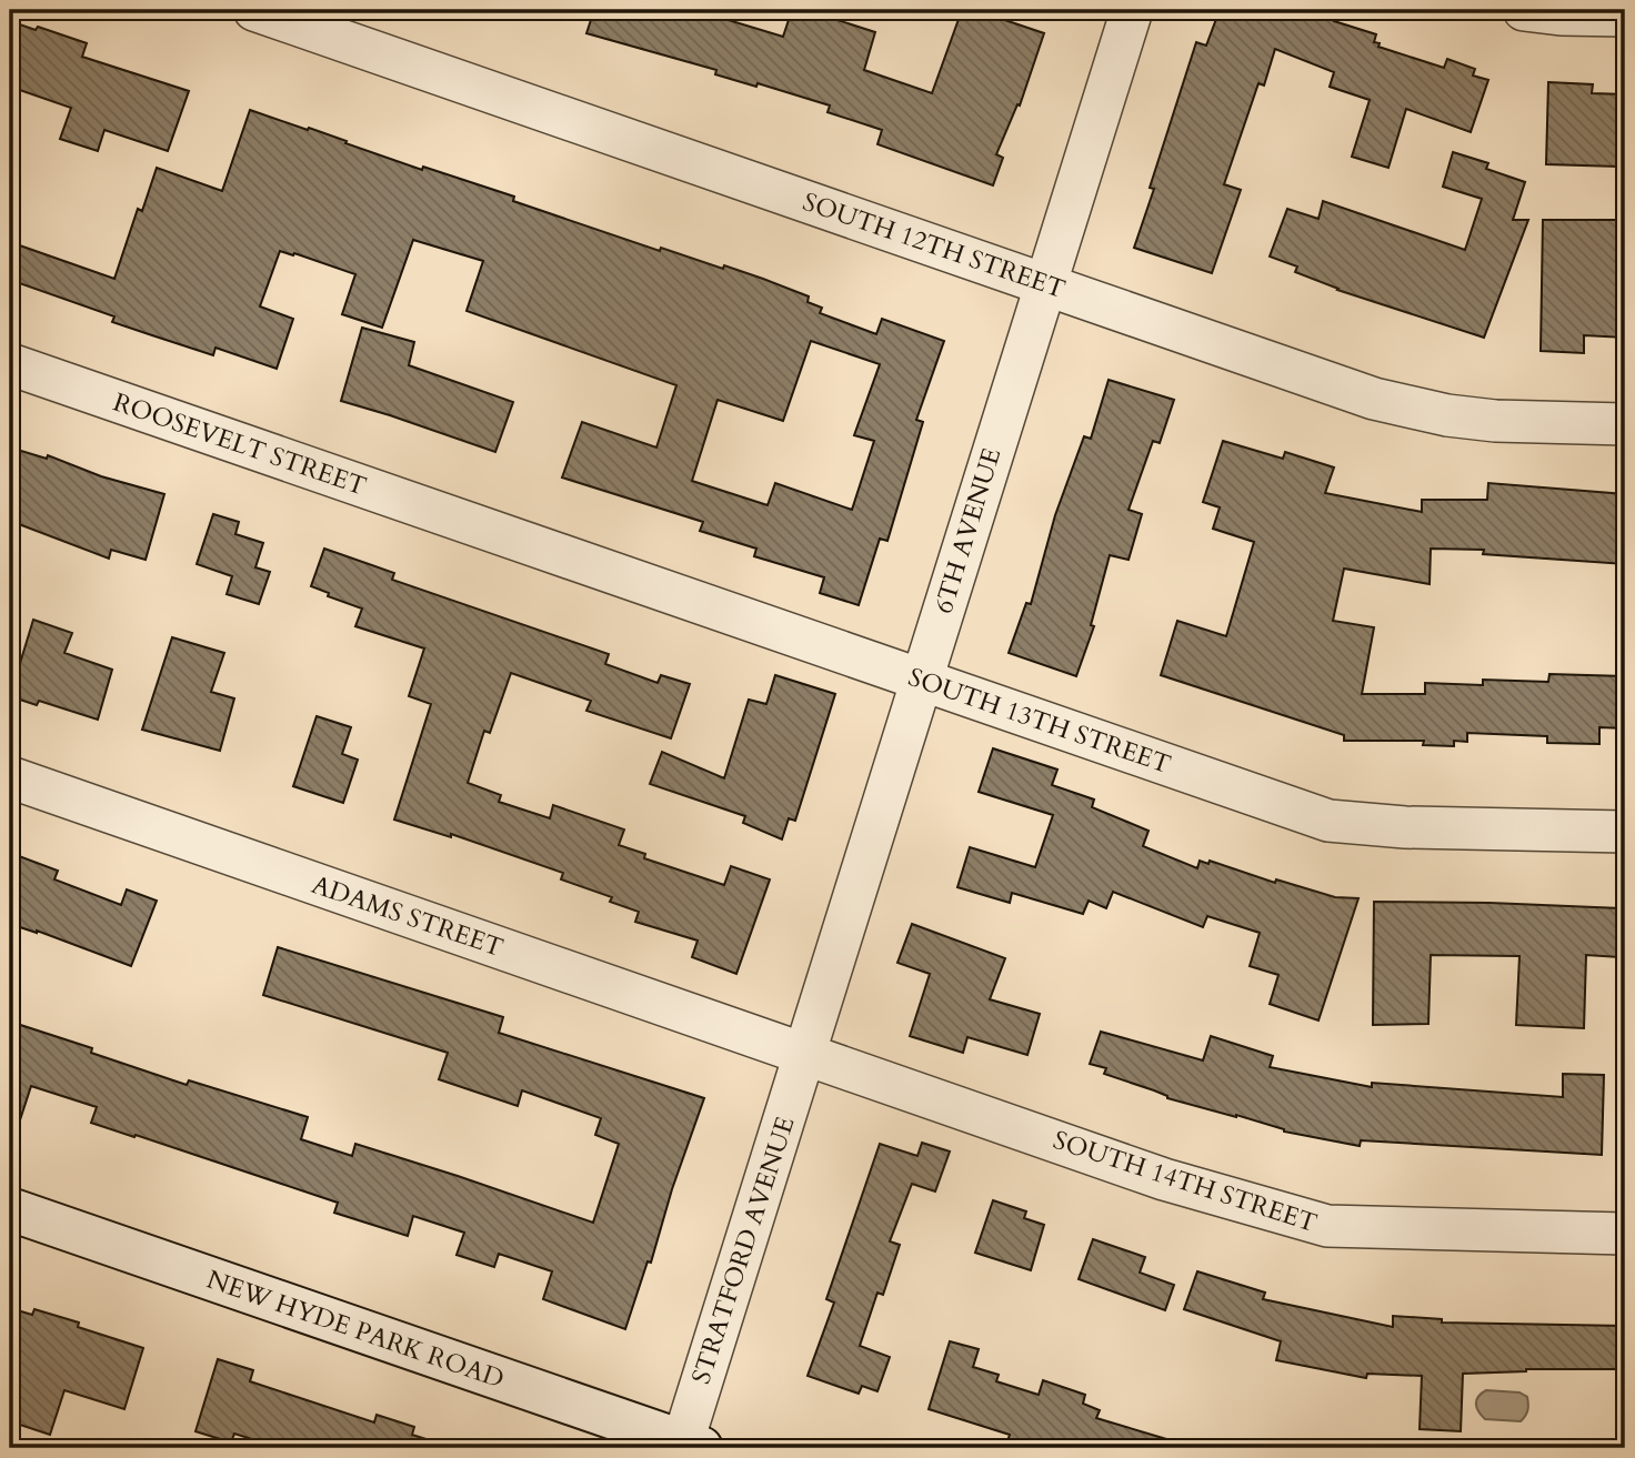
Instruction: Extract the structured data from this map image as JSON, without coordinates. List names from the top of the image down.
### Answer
{
  "streets": {
    "main road": ["NEW HYDE PARK ROAD"],
    "street": [
      "SOUTH 12TH STREET",
      "ROOSEVELT STREET",
      "6TH AVENUE",
      "SOUTH 13TH STREET",
      "ADAMS STREET",
      "SOUTH 14TH STREET",
      "STRATFORD AVENUE"
    ]
  },
  "crossings": [
    ["SOUTH 12TH STREET", "6TH AVENUE"],
    ["ROOSEVELT STREET", "SOUTH 13TH STREET"],
    ["6TH AVENUE", "SOUTH 13TH STREET"],
    ["6TH AVENUE", "ADAMS STREET"],
    ["6TH AVENUE", "SOUTH 14TH STREET"],
    ["6TH AVENUE", "STRATFORD AVENUE"],
    ["ADAMS STREET", "SOUTH 14TH STREET"],
    ["ADAMS STREET", "STRATFORD AVENUE"],
    ["SOUTH 14TH STREET", "STRATFORD AVENUE"],
    ["STRATFORD AVENUE", "NEW HYDE PARK ROAD"]
  ]
}
